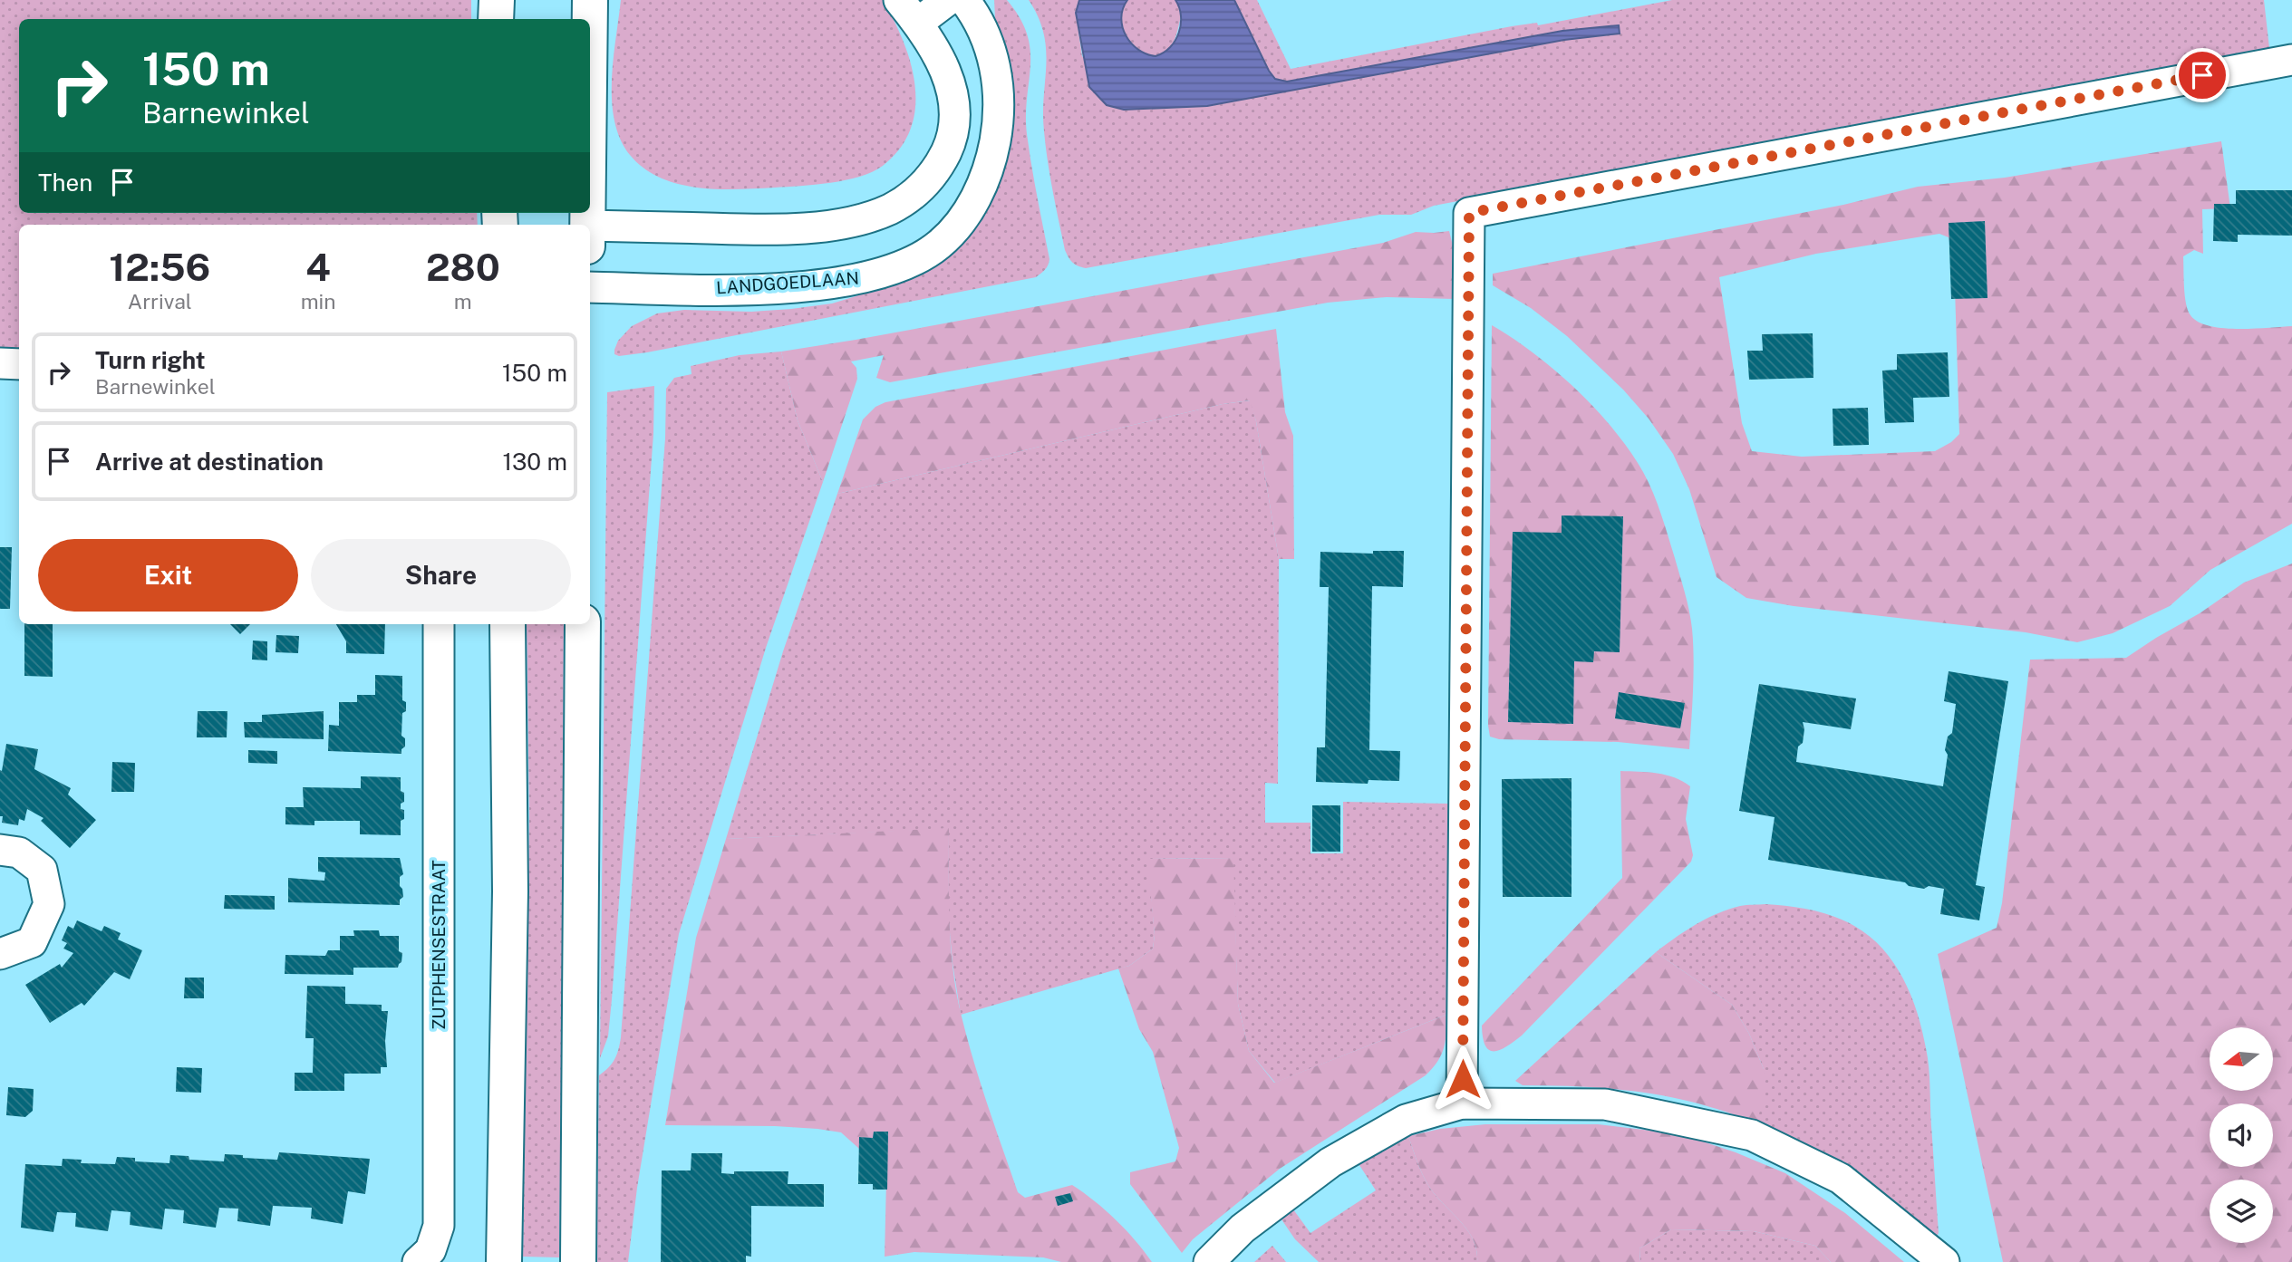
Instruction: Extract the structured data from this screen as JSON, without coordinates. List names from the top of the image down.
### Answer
{
  "streets": {
    "street": ["LANDGOEDLAAN", "ZUTPHENSESTRAAT"]
  },
  "north": "left",
  "page": {
    "turn": ["150 m", "Barnewinkel"],
    "then": "Then",
    "eta": [
      "12:56",
      "Arrival",
      "4",
      "min",
      "280",
      "m"
    ],
    "list": [
      {
        "name": "Turn right",
        "note": "Barnewinkel",
        "value": "150 m"
      },
      {
        "name": "Arrive at destination",
        "value": "130 m"
      }
    ],
    "buttons": ["Exit", "Share"]
  }
}
